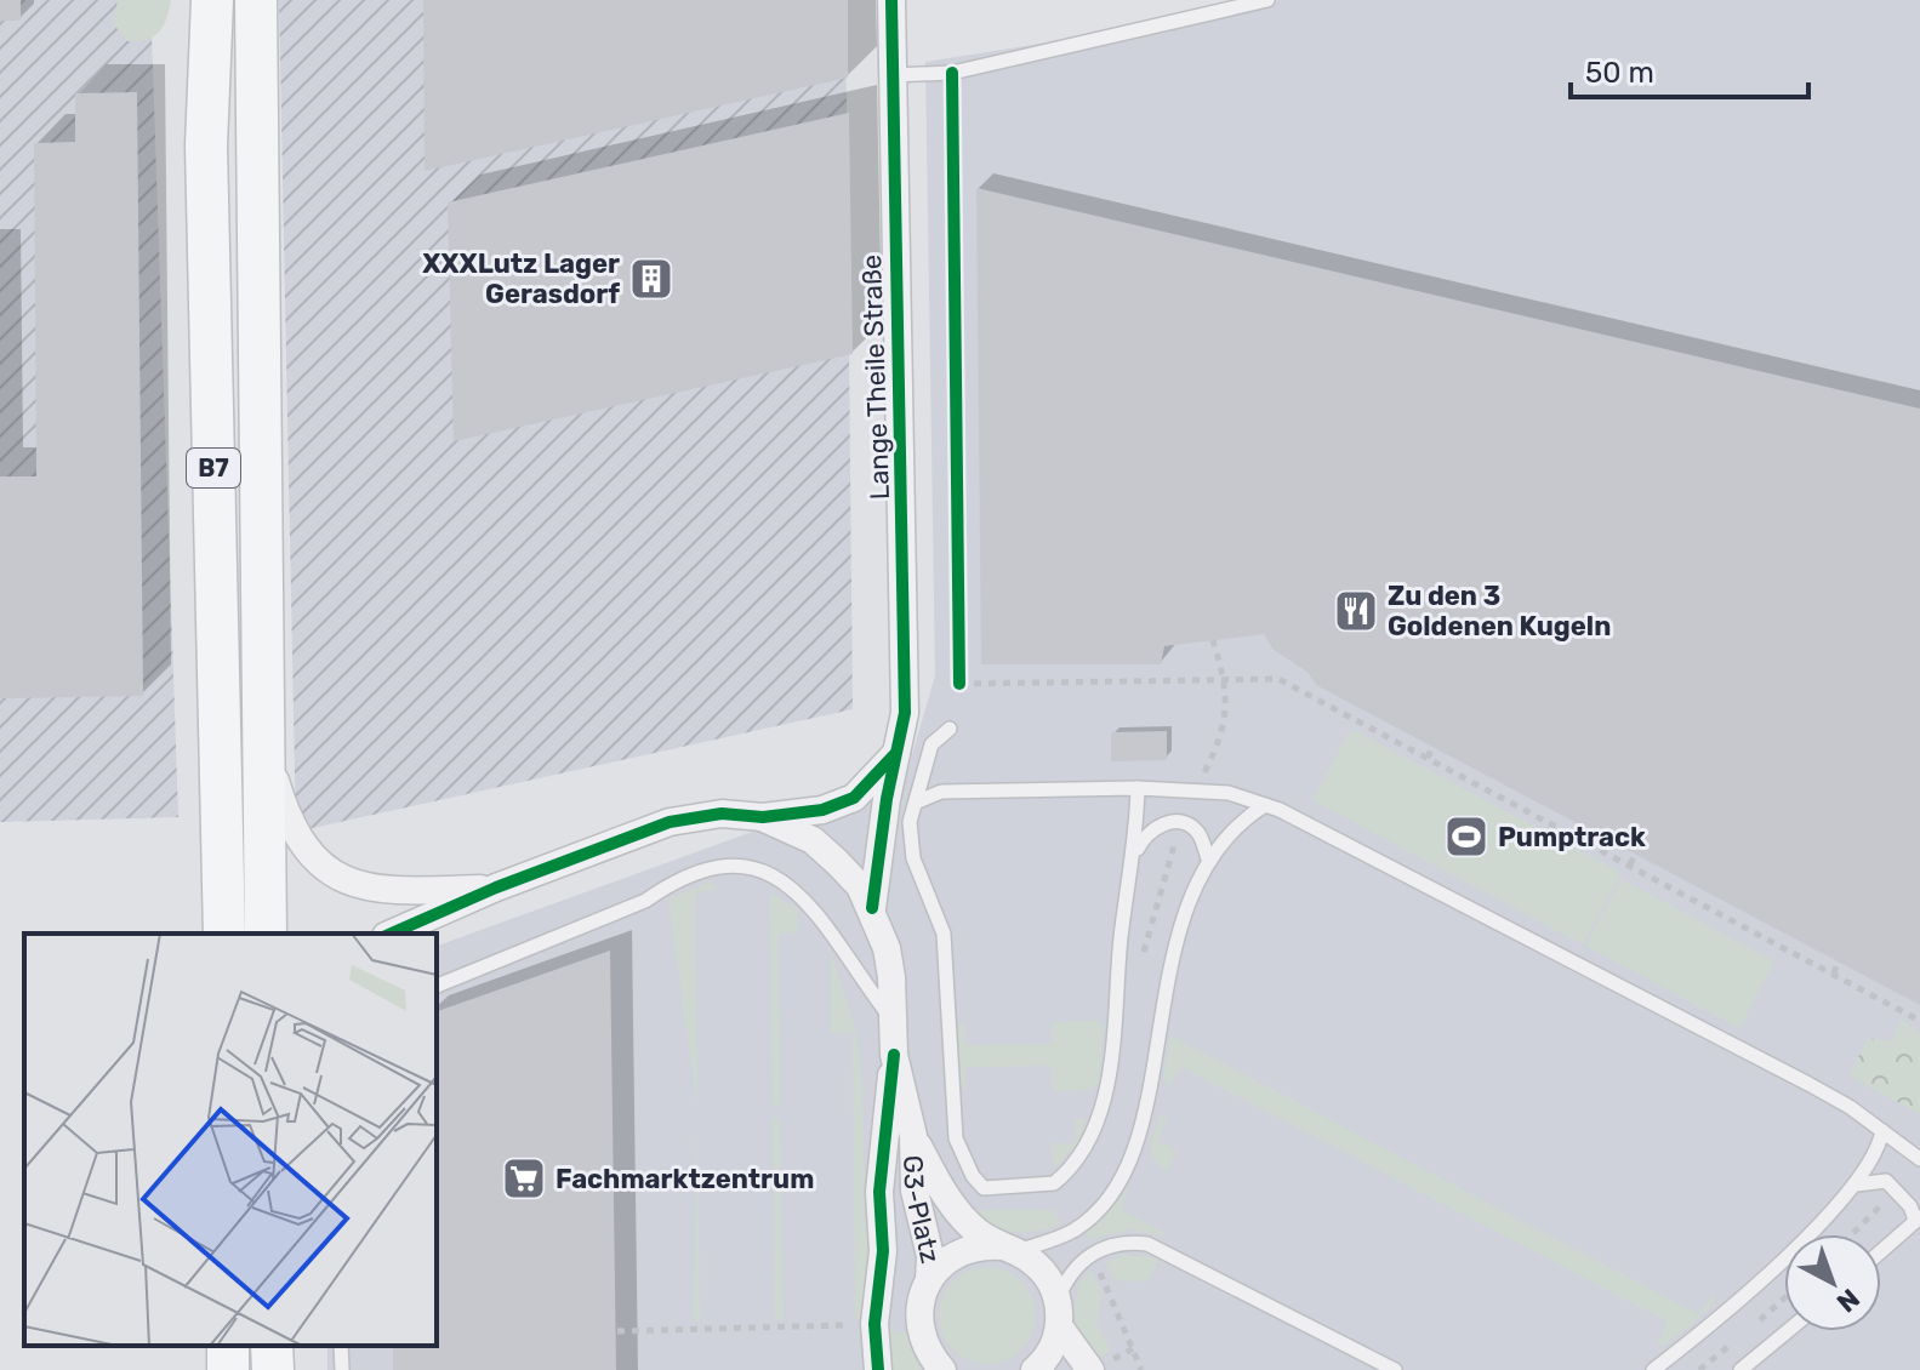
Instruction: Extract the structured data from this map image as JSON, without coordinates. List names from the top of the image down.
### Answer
{
  "streets": {
    "main road": ["B7"],
    "street": ["Lange Theile Straße", "G3-Platz"]
  },
  "crossings": [
    ["Lange Theile Straße", "G3-Platz"]
  ],
  "places": {
    "building": ["XXXLutz Lager Gerasdorf"],
    "restaurant": ["Zu den 3 Goldenen Kugeln"],
    "sports": ["Pumptrack"],
    "supermarket": ["Fachmarktzentrum"]
  },
  "scale_bar": "50 m",
  "north": "bottom right"
}
